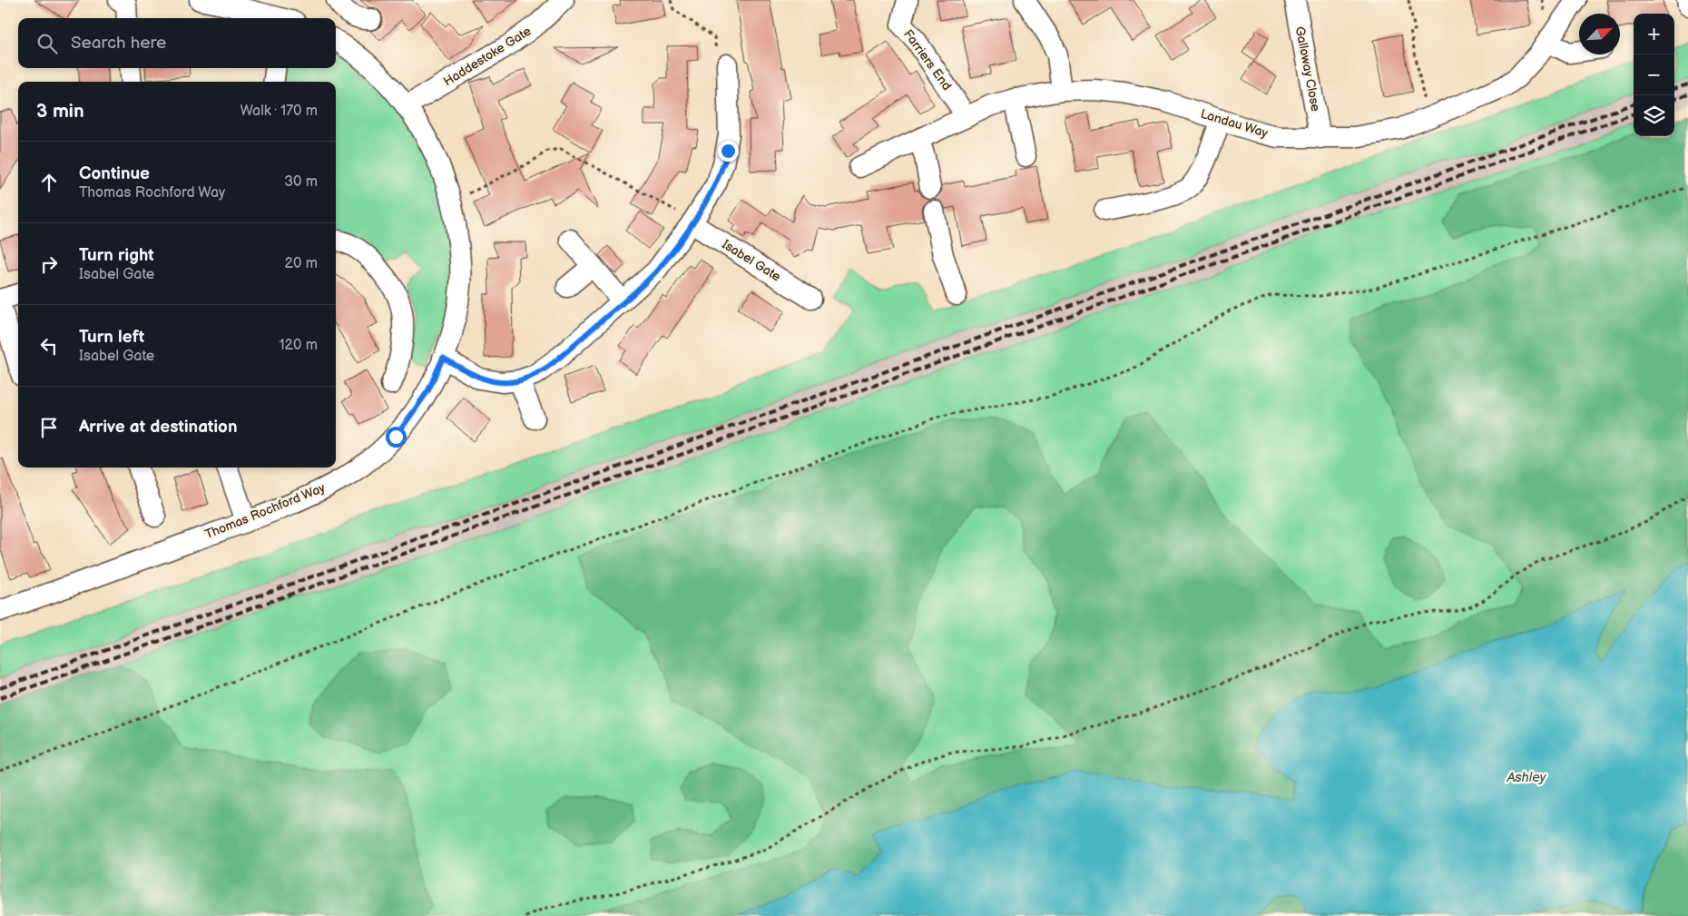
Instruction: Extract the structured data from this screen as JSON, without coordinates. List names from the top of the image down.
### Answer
{
  "streets": {
    "street": [
      "Haddestoke Gate",
      "Farriers End",
      "Galloway Close",
      "Landau Way",
      "Isabel Gate",
      "Thomas Rochford Way"
    ]
  },
  "crossings": [
    ["Haddestoke Gate", "Thomas Rochford Way"],
    ["Farriers End", "Landau Way"],
    ["Galloway Close", "Landau Way"]
  ],
  "water": ["Ashley"],
  "north": "top right",
  "page": {
    "map_buttons": ["+", "−"],
    "search": "Search here",
    "heading": ["3 min", "Walk · 170 m"],
    "list": [
      ["Continue", "Thomas Rochford Way", "30 m"],
      ["Turn right", "Isabel Gate", "20 m"],
      ["Turn left", "Isabel Gate", "120 m"],
      "Arrive at destination"
    ]
  }
}
